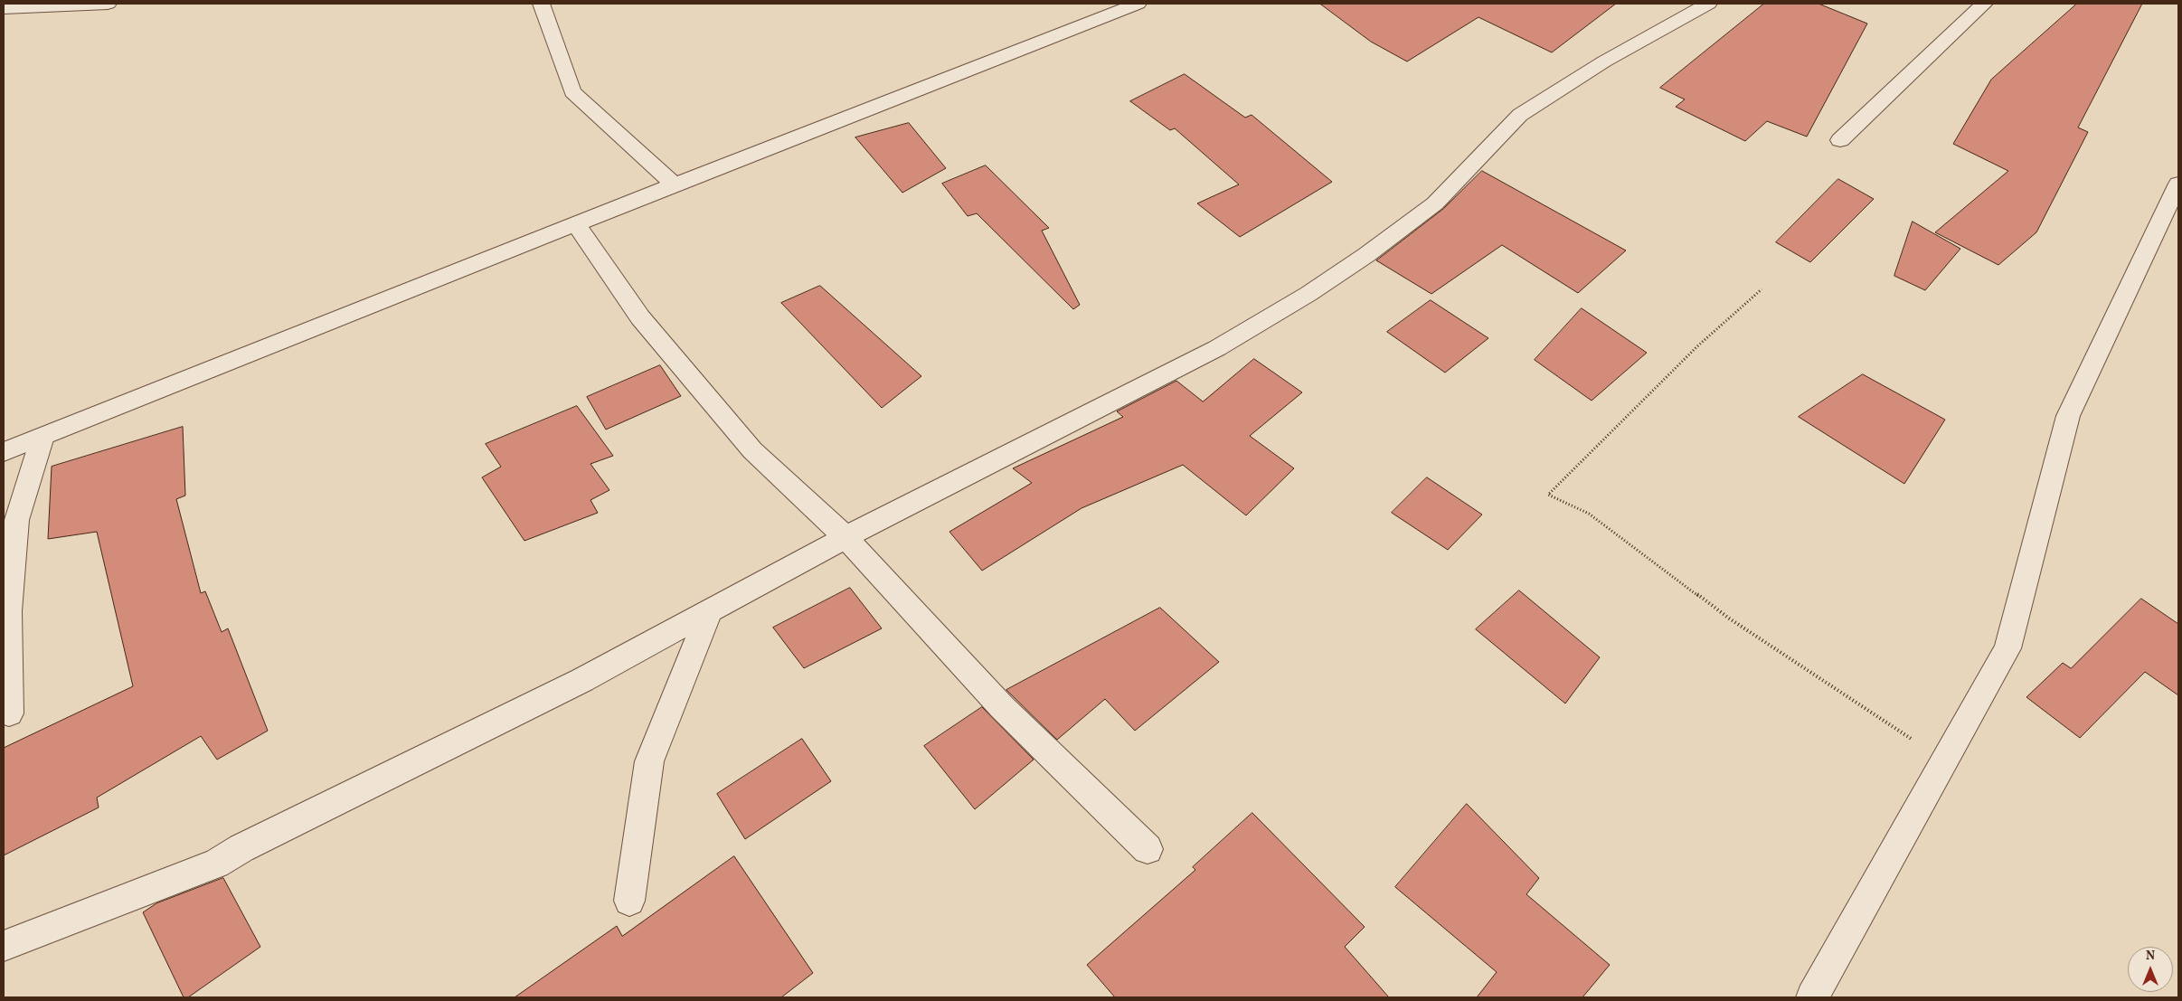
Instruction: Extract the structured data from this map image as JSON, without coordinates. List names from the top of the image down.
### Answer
{
  "north": "top"
}
